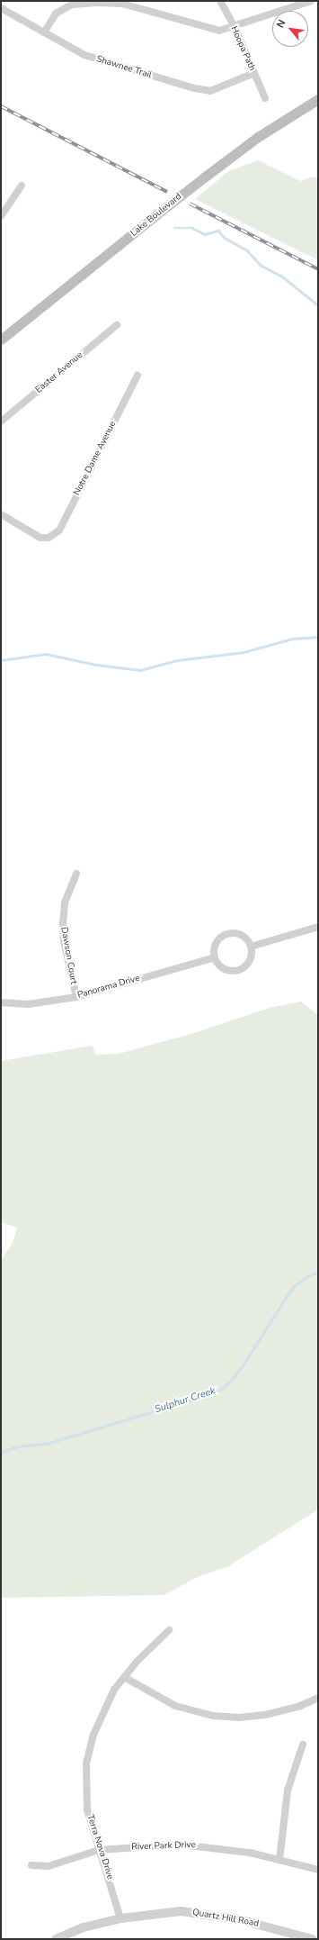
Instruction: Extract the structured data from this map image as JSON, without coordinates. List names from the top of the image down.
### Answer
{
  "streets": {
    "main road": ["Lake Boulevard"],
    "street": [
      "Hoopa Path",
      "Shawnee Trail",
      "Easter Avenue",
      "Notre Dame Avenue",
      "Dawson Court",
      "Panorama Drive",
      "River Park Drive",
      "Terra Nova Drive",
      "Quartz Hill Road"
    ]
  },
  "crossings": [
    ["Hoopa Path", "Shawnee Trail"],
    ["Dawson Court", "Panorama Drive"],
    ["River Park Drive", "Terra Nova Drive"],
    ["Terra Nova Drive", "Quartz Hill Road"]
  ],
  "water": ["Sulphur Creek"],
  "north": "top left"
}
